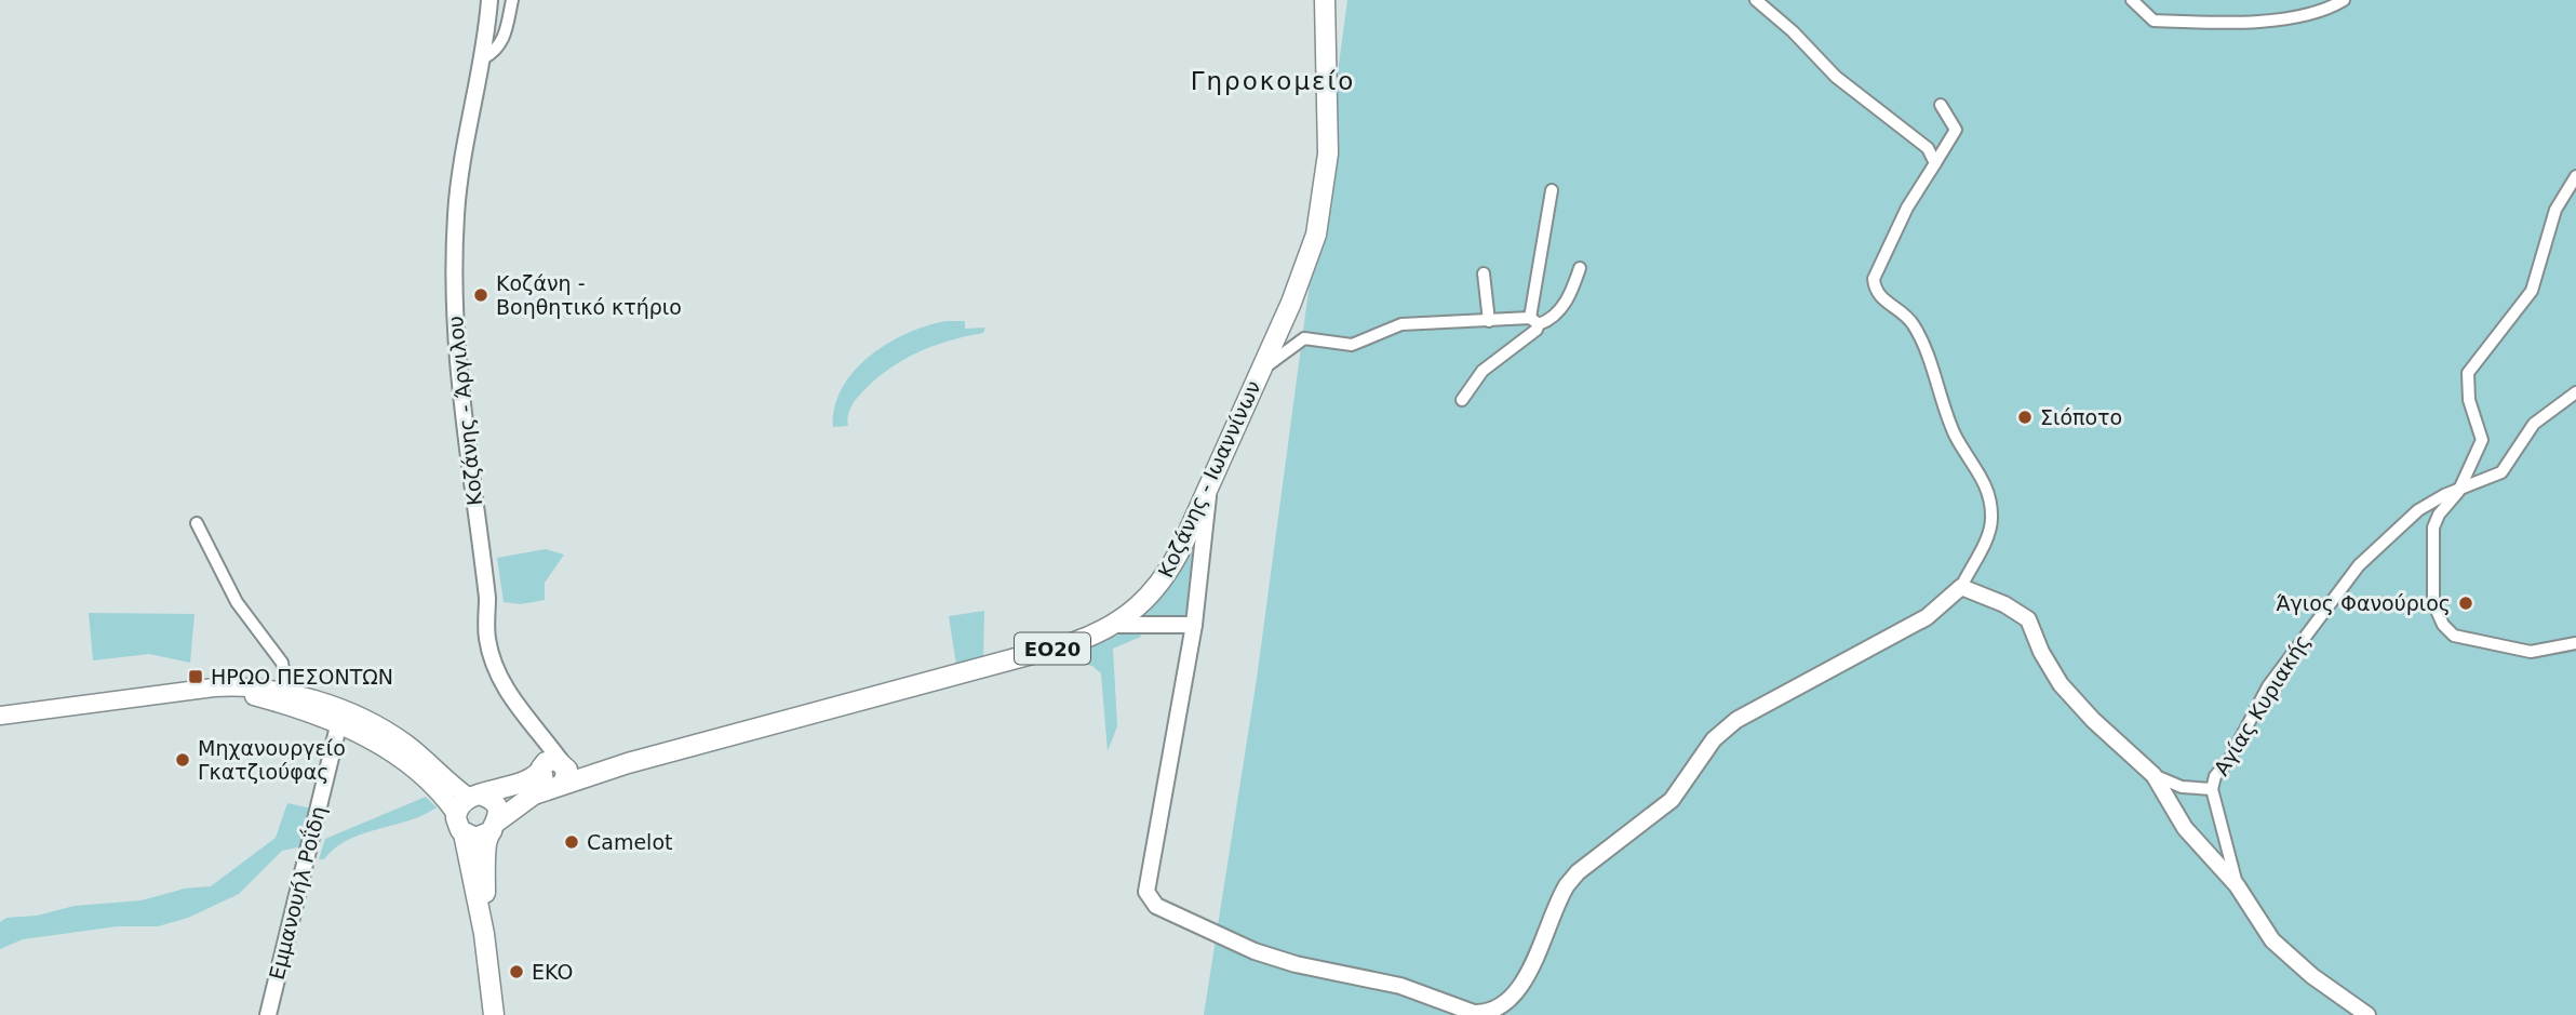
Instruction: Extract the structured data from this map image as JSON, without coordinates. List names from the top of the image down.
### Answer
{
  "streets": {
    "main road": ["Κοζάνης - Ιωαννίνων", "ΕΟ20"],
    "street": ["Κοζάνης - Άργιλου", "Αγίας Κυριακής", "Εμμανουήλ Ροΐδη"]
  },
  "crossings": [
    ["Κοζάνης - Άργιλου", "Κοζάνης - Ιωαννίνων"]
  ],
  "districts": ["Γηροκομείο"],
  "places": {
    "other": [
      "Κοζάνη - Βοηθητικό κτήριο",
      "Σιόποτο",
      "Άγιος Φανούριος",
      "Μηχανουργείο Γκατζιούφας",
      "Camelot",
      "EKO"
    ],
    "transit": ["ΗΡΩΟ ΠΕΣΟΝΤΩΝ"]
  }
}
